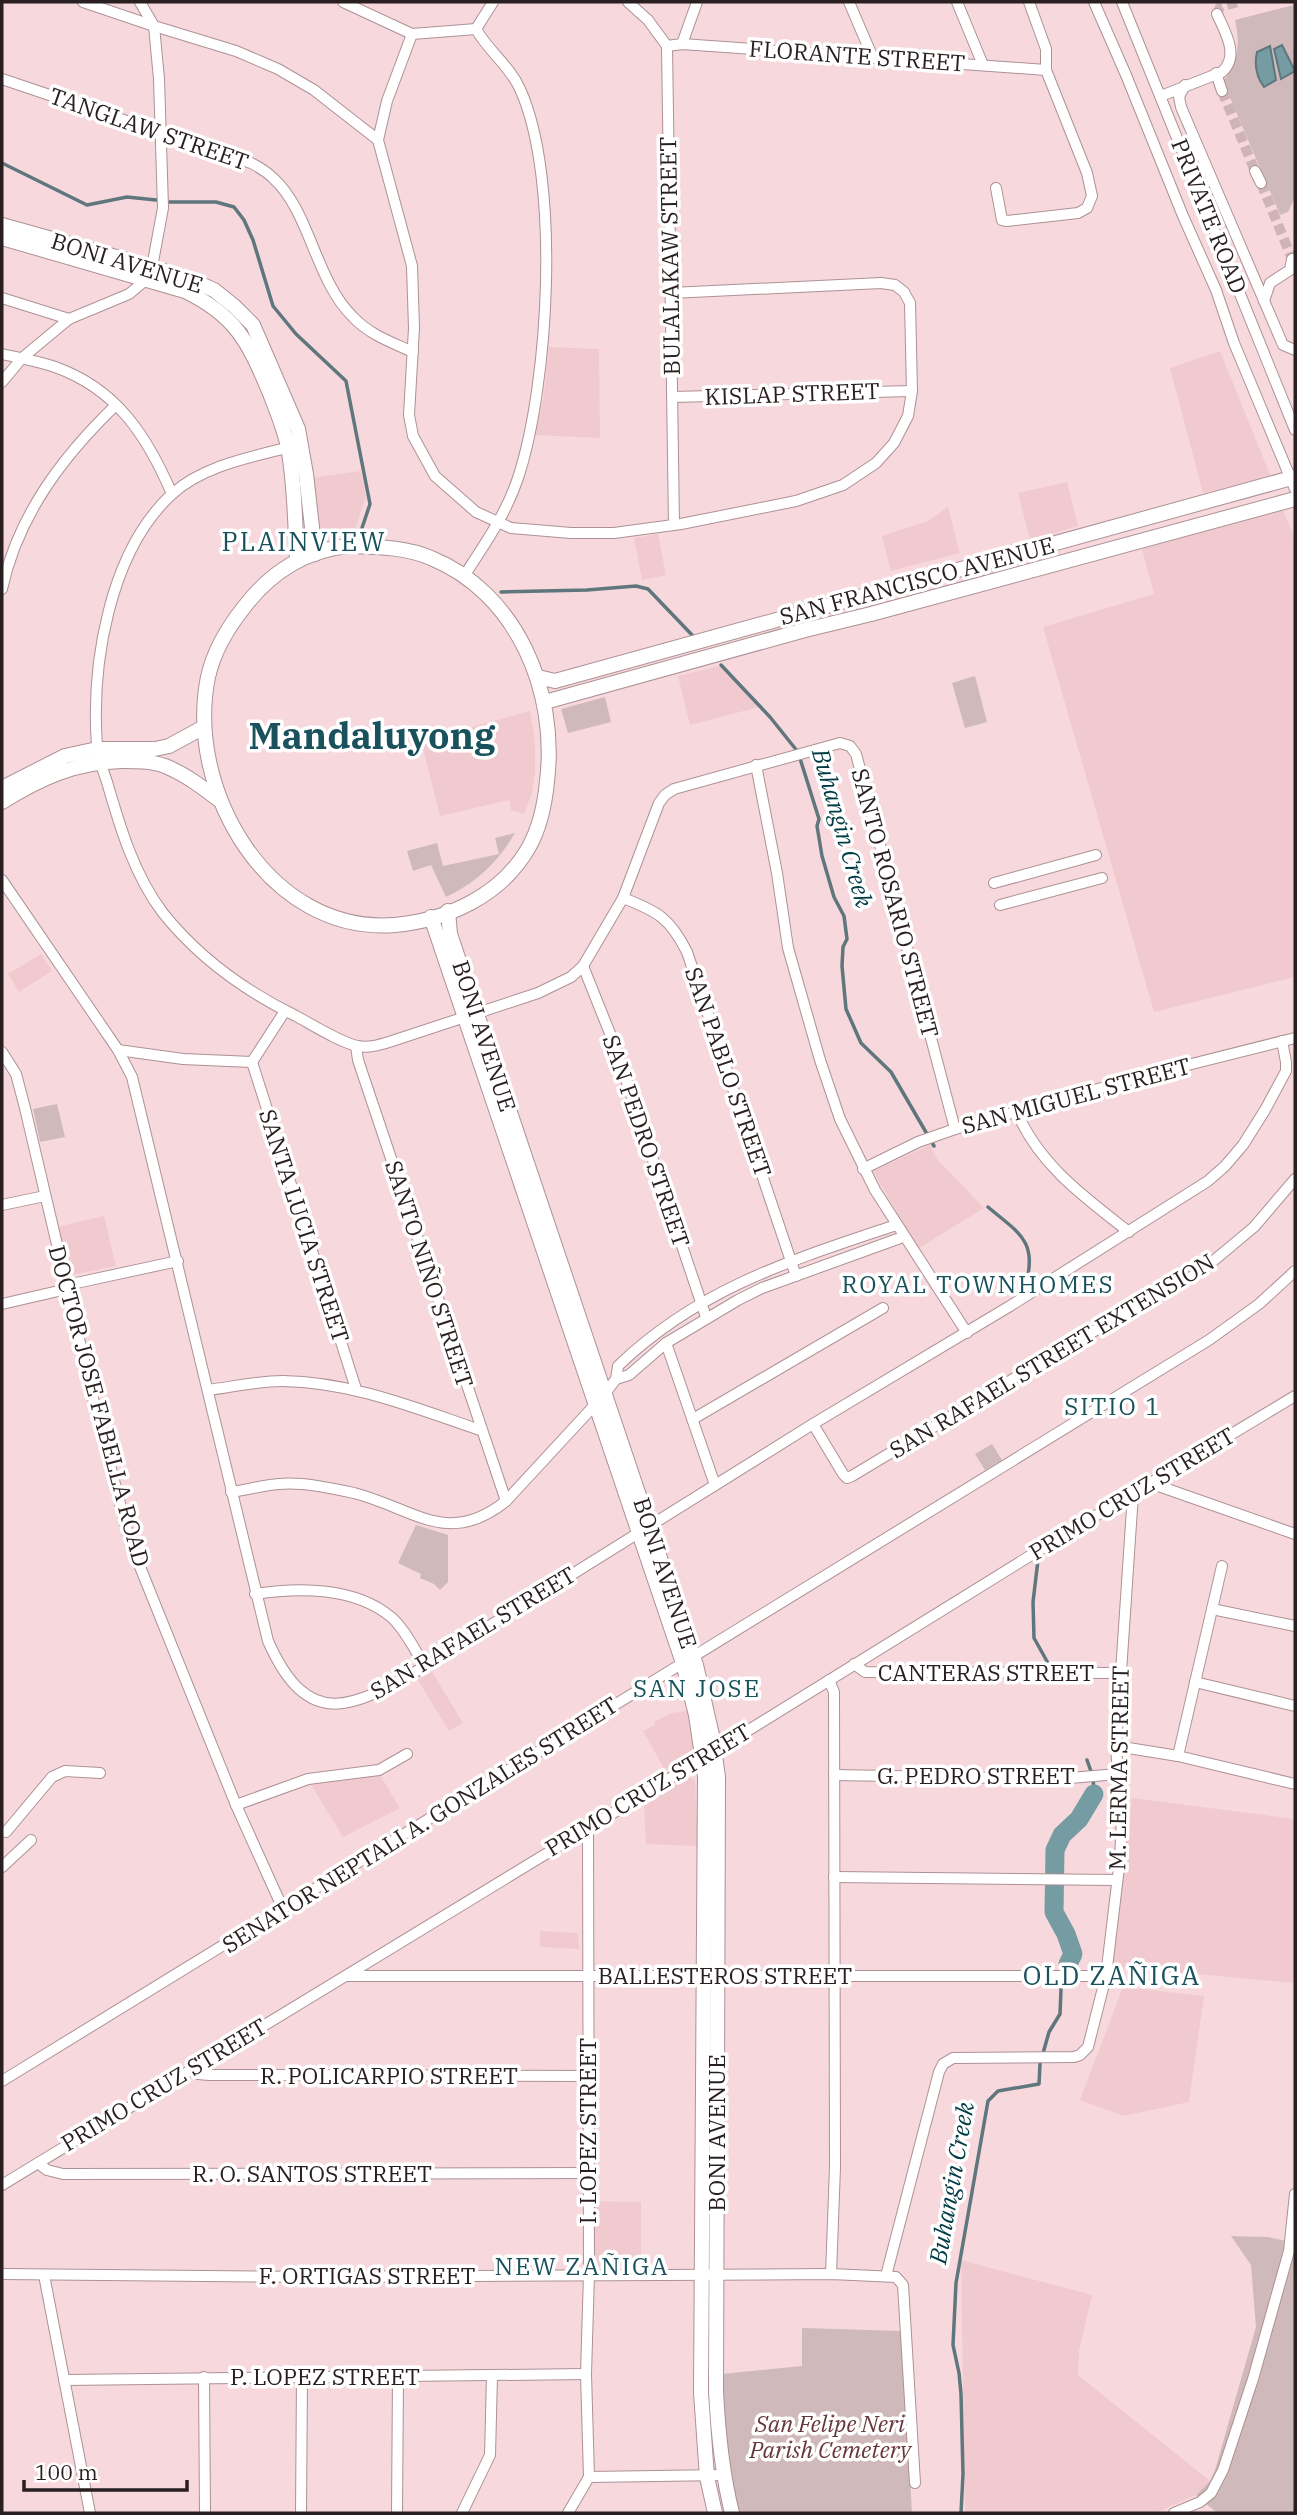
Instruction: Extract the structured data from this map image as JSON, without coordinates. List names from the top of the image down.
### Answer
{
  "streets": {
    "main road": ["BONI AVENUE", "SAN FRANCISCO AVENUE"],
    "street": [
      "FLORANTE STREET",
      "TANGLAW STREET",
      "PRIVATE ROAD",
      "BULALAKAW STREET",
      "KISLAP STREET",
      "SANTO ROSARIO STREET",
      "SAN PABLO STREET",
      "SAN MIGUEL STREET",
      "SAN PEDRO STREET",
      "SANTA LUCIA STREET",
      "SANTO NIÑO STREET",
      "SAN RAFAEL STREET EXTENSION",
      "DOCTOR JOSE FABELLA ROAD",
      "PRIMO CRUZ STREET",
      "SAN RAFAEL STREET",
      "CANTERAS STREET",
      "M. LERMA STREET",
      "G. PEDRO STREET",
      "SENATOR NEPTALI A. GONZALES STREET",
      "BALLESTEROS STREET",
      "R. POLICARPIO STREET",
      "I. LOPEZ STREET",
      "R. O. SANTOS STREET",
      "F. ORTIGAS STREET",
      "P. LOPEZ STREET"
    ]
  },
  "crossings": [
    ["FLORANTE STREET", "BULALAKAW STREET"],
    ["BULALAKAW STREET", "KISLAP STREET"],
    ["BONI AVENUE", "SANTO ROSARIO STREET"],
    ["BONI AVENUE", "PRIMO CRUZ STREET"],
    ["BONI AVENUE", "SAN RAFAEL STREET"],
    ["BONI AVENUE", "SENATOR NEPTALI A. GONZALES STREET"],
    ["BONI AVENUE", "BALLESTEROS STREET"],
    ["BONI AVENUE", "F. ORTIGAS STREET"],
    ["SANTO ROSARIO STREET", "SAN PABLO STREET"],
    ["SANTO ROSARIO STREET", "SAN MIGUEL STREET"],
    ["SANTO ROSARIO STREET", "SAN PEDRO STREET"],
    ["SANTO ROSARIO STREET", "SANTO NIÑO STREET"],
    ["SAN MIGUEL STREET", "SAN RAFAEL STREET"],
    ["SAN RAFAEL STREET EXTENSION", "SAN RAFAEL STREET"],
    ["DOCTOR JOSE FABELLA ROAD", "SENATOR NEPTALI A. GONZALES STREET"],
    ["PRIMO CRUZ STREET", "CANTERAS STREET"],
    ["PRIMO CRUZ STREET", "M. LERMA STREET"],
    ["PRIMO CRUZ STREET", "BALLESTEROS STREET"],
    ["PRIMO CRUZ STREET", "R. POLICARPIO STREET"],
    ["PRIMO CRUZ STREET", "I. LOPEZ STREET"],
    ["PRIMO CRUZ STREET", "R. O. SANTOS STREET"],
    ["CANTERAS STREET", "M. LERMA STREET"],
    ["M. LERMA STREET", "G. PEDRO STREET"],
    ["M. LERMA STREET", "BALLESTEROS STREET"],
    ["M. LERMA STREET", "F. ORTIGAS STREET"],
    ["BALLESTEROS STREET", "I. LOPEZ STREET"],
    ["R. POLICARPIO STREET", "I. LOPEZ STREET"],
    ["I. LOPEZ STREET", "R. O. SANTOS STREET"],
    ["I. LOPEZ STREET", "F. ORTIGAS STREET"],
    ["I. LOPEZ STREET", "P. LOPEZ STREET"]
  ],
  "districts": [
    "PLAINVIEW",
    "Mandaluyong",
    "ROYAL TOWNHOMES",
    "SITIO 1",
    "SAN JOSE",
    "OLD ZAÑIGA",
    "NEW ZAÑIGA"
  ],
  "water": ["Buhangin Creek"],
  "parks": ["San Felipe Neri Parish Cemetery"],
  "scale_bar": "100 m"
}
